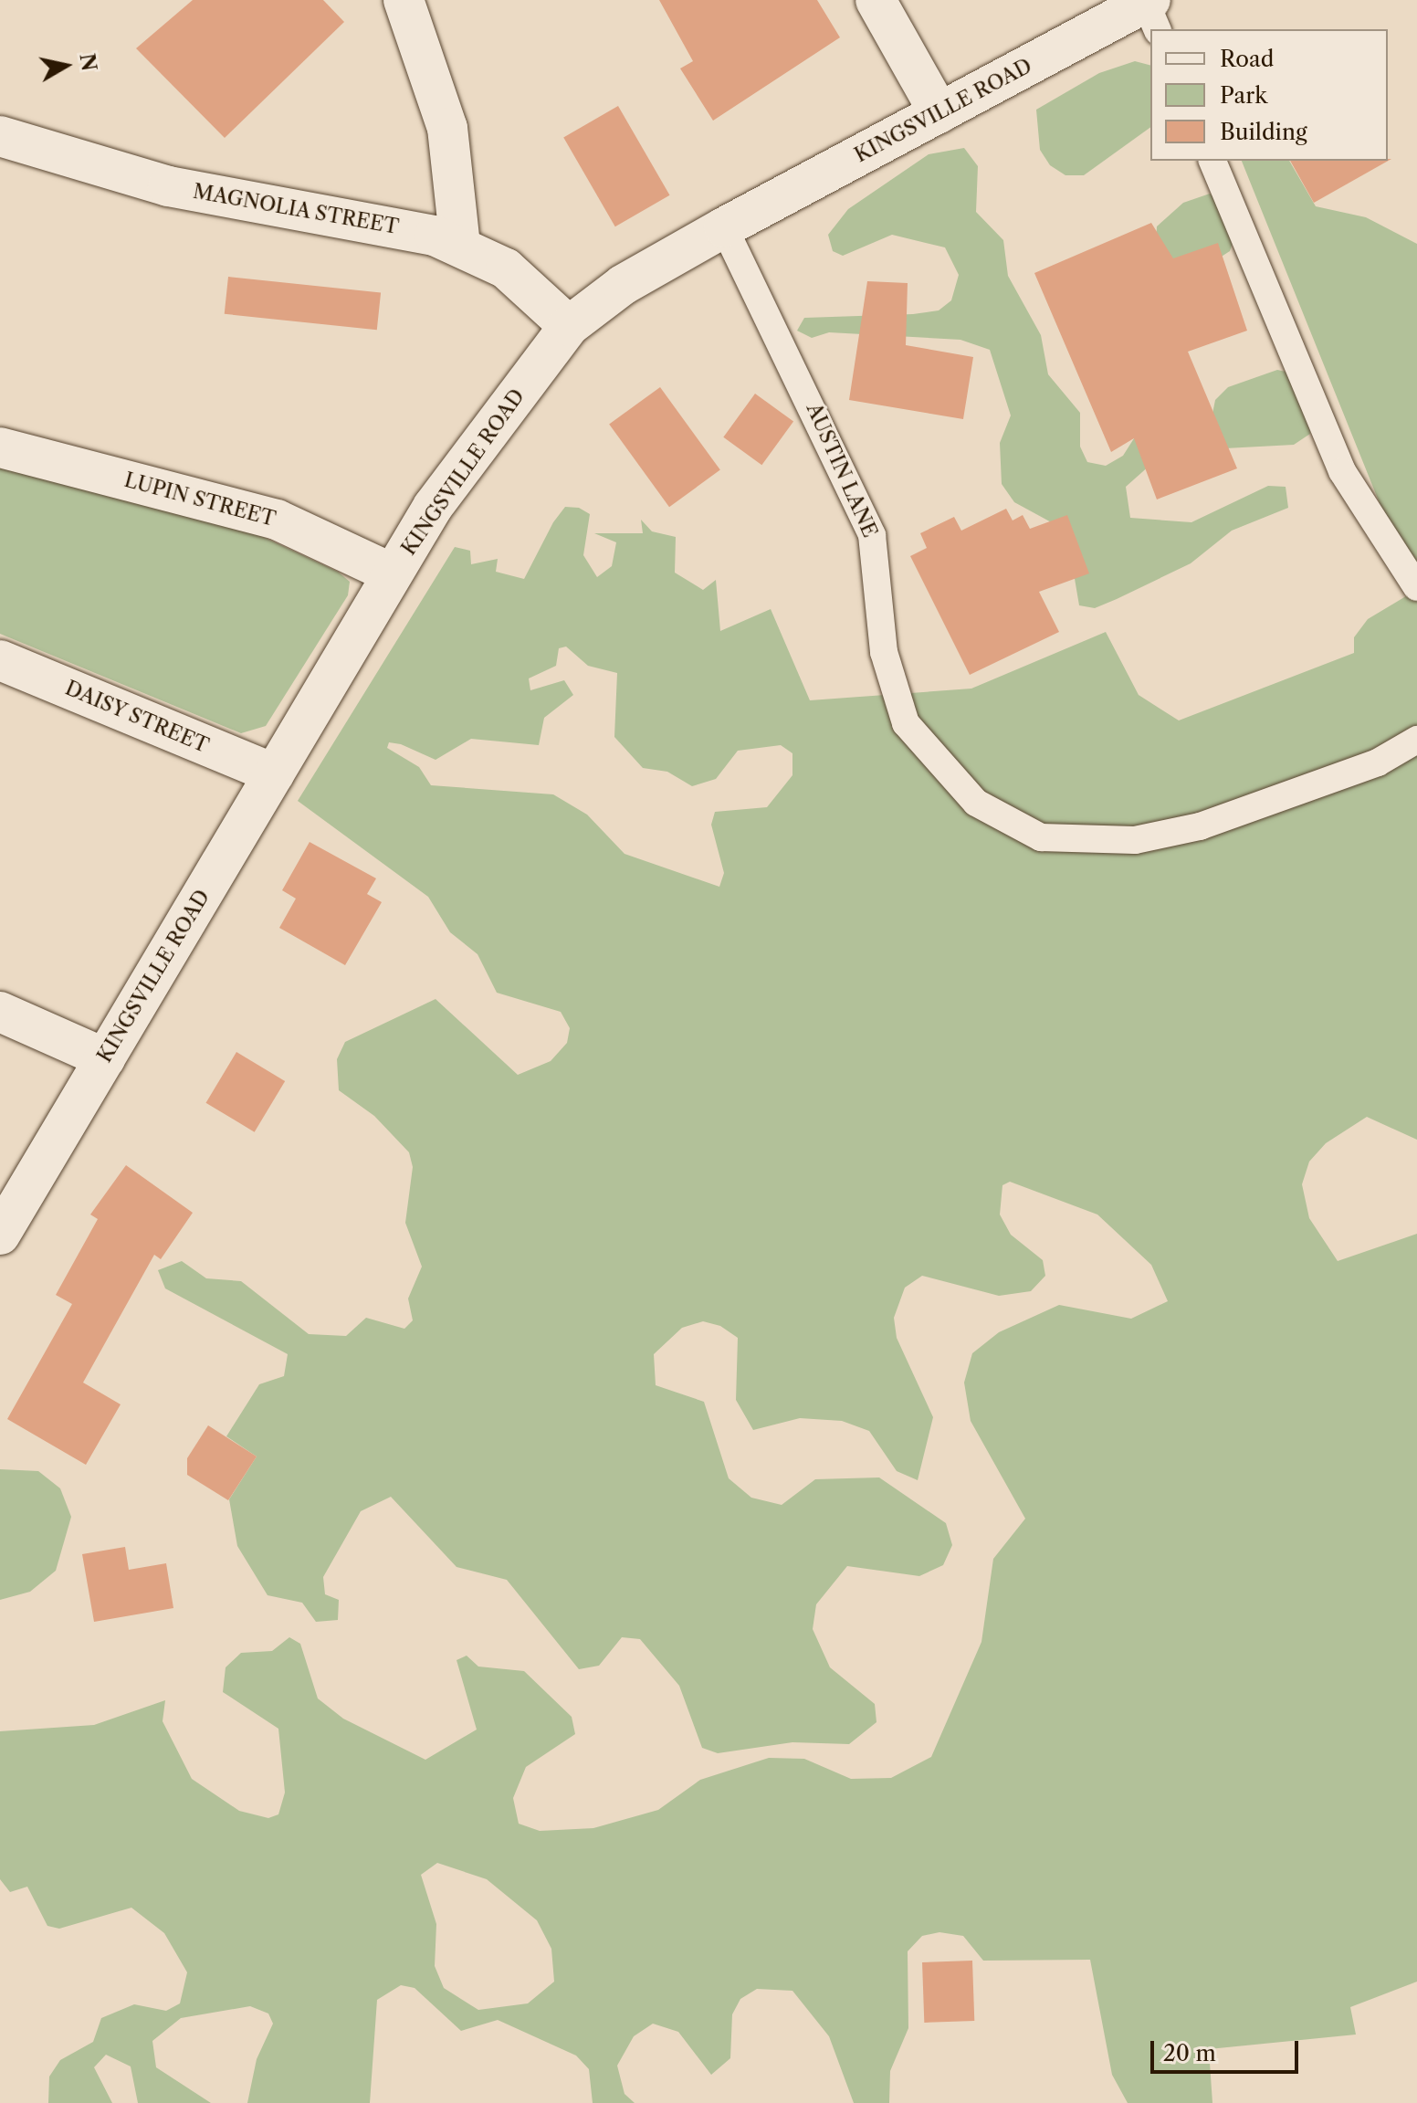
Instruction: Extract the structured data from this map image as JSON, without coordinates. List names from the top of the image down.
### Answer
{
  "streets": {
    "street": [
      "KINGSVILLE ROAD",
      "MAGNOLIA STREET",
      "LUPIN STREET",
      "DAISY STREET"
    ],
    "lane": ["AUSTIN LANE"]
  },
  "crossings": [
    ["KINGSVILLE ROAD", "MAGNOLIA STREET"],
    ["KINGSVILLE ROAD", "AUSTIN LANE"],
    ["KINGSVILLE ROAD", "LUPIN STREET"],
    ["KINGSVILLE ROAD", "DAISY STREET"]
  ],
  "legend": ["Road", "Park", "Building"],
  "scale_bar": "20 m",
  "north": "right"
}
